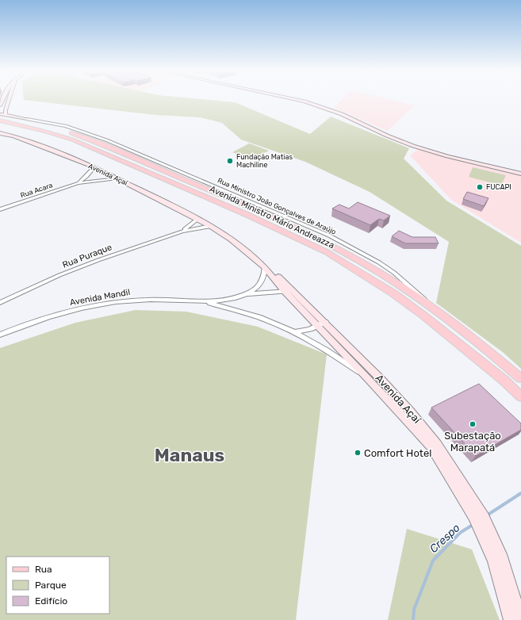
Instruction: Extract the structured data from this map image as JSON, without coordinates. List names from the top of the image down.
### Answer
{
  "streets": {
    "main road": ["Avenida Ministro Mário Andreazza"],
    "street": [
      "Avenida Açaí",
      "Rua Acara",
      "Rua Ministro João Gonçalves de Araújo",
      "Rua Puraque",
      "Avenida Mandil"
    ]
  },
  "crossings": [
    ["Avenida Açaí", "Rua Acara"],
    ["Avenida Açaí", "Rua Puraque"],
    ["Avenida Açaí", "Avenida Mandil"],
    ["Rua Ministro João Gonçalves de Araújo", "Avenida Ministro Mário Andreazza"]
  ],
  "districts": ["Manaus"],
  "water": ["Crespo"],
  "places": [
    "Fundação Matias Machiline",
    "FUCAPI",
    "Subestação Marapatá",
    "Comfort Hotel"
  ],
  "legend": ["Rua", "Parque", "Edifício"]
}
